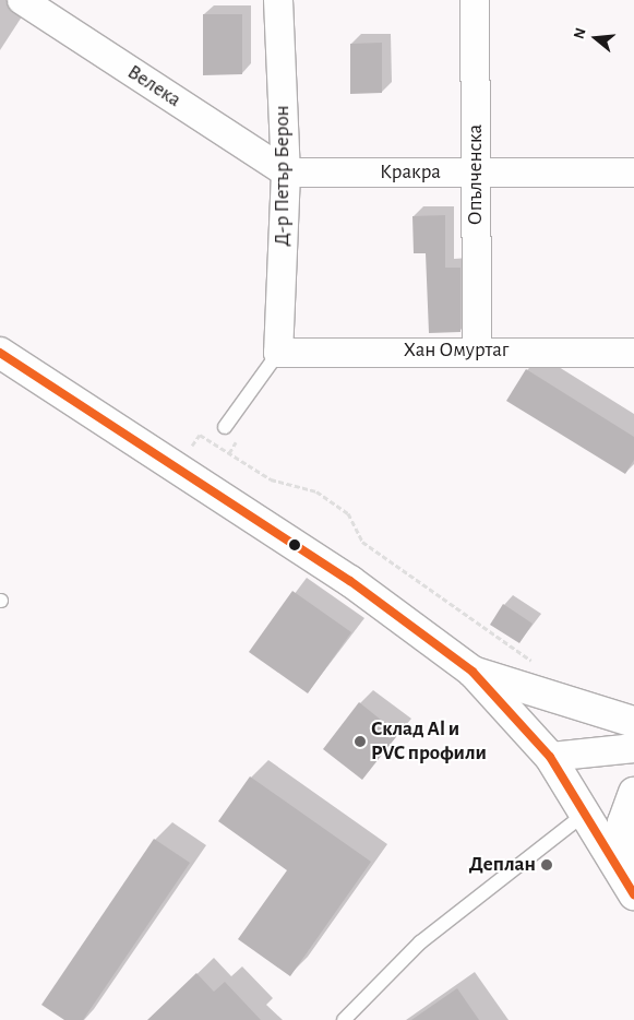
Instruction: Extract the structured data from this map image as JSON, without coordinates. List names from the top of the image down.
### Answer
{
  "streets": {
    "street": [
      "Велека",
      "Кракра",
      "Опълченска",
      "Д-р Петър Берон",
      "Хан Омуртаг"
    ]
  },
  "crossings": [
    ["Велека", "Кракра"],
    ["Велека", "Д-р Петър Берон"],
    ["Кракра", "Опълченска"],
    ["Кракра", "Д-р Петър Берон"],
    ["Опълченска", "Хан Омуртаг"],
    ["Д-р Петър Берон", "Хан Омуртаг"]
  ],
  "places": ["Склад Al и PVC профили", "Деплан"],
  "north": "left"
}
